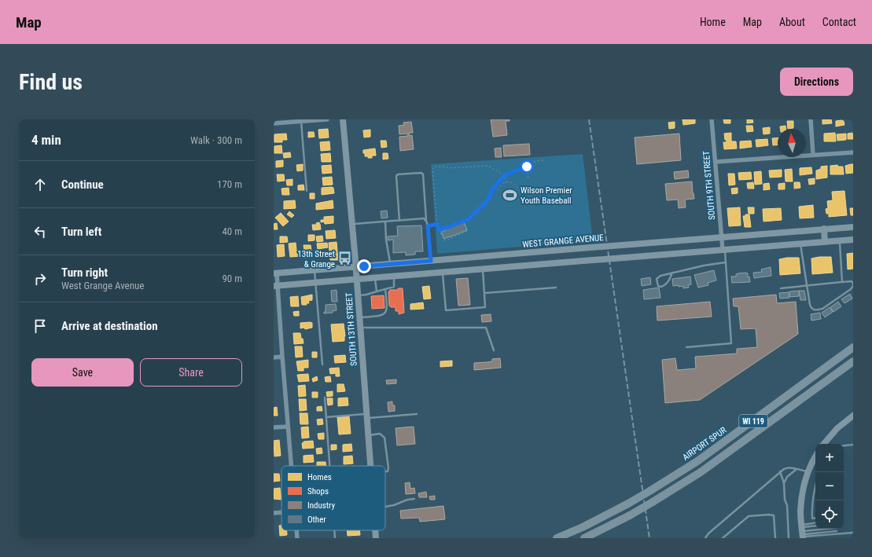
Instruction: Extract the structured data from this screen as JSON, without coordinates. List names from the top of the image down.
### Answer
{
  "streets": {
    "highway": ["WI 119", "AIRPORT SPUR"],
    "street": ["SOUTH 9TH STREET", "WEST GRANGE AVENUE", "SOUTH 13TH STREET"]
  },
  "crossings": [
    ["SOUTH 9TH STREET", "WEST GRANGE AVENUE"],
    ["WEST GRANGE AVENUE", "SOUTH 13TH STREET"]
  ],
  "places": {
    "sports": ["Wilson Premier Youth Baseball"],
    "bus stop": ["13th Street & Grange"]
  },
  "legend": [
    "Homes",
    "Shops",
    "Industry",
    "Other"
  ],
  "north": "top",
  "page": {
    "header": "Map",
    "nav": [
      "Home",
      "Map",
      "About",
      "Contact"
    ],
    "buttons": [
      "Directions",
      ["Save", "Share"]
    ],
    "title": "Find us",
    "heading": ["4 min", "Walk · 300 m"],
    "list": [
      ["Continue", "170 m"],
      ["Turn left", "40 m"],
      ["Turn right", "West Grange Avenue", "90 m"],
      "Arrive at destination"
    ],
    "map_buttons": ["+", "−"]
  }
}
